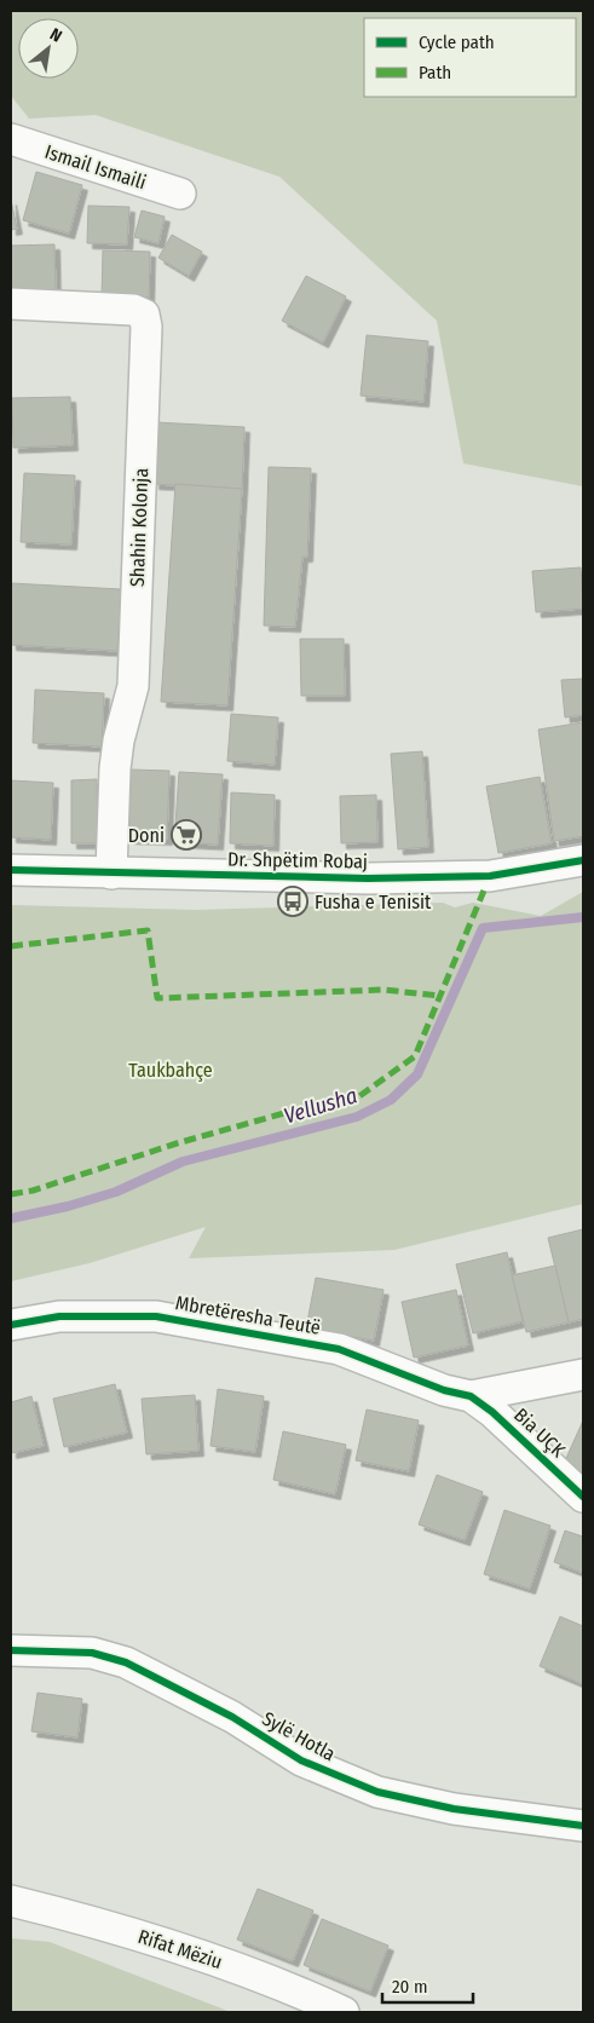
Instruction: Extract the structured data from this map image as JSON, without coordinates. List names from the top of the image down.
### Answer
{
  "streets": {
    "street": [
      "Ismail Ismaili",
      "Shahin Kolonja",
      "Dr. Shpëtim Robaj",
      "Mbretëresha Teutë",
      "Bia UÇK",
      "Sylë Hotla",
      "Rifat Mëziu"
    ]
  },
  "crossings": [
    ["Shahin Kolonja", "Dr. Shpëtim Robaj"],
    ["Mbretëresha Teutë", "Bia UÇK"]
  ],
  "water": ["Vellusha"],
  "parks": ["Taukbahçe"],
  "places": {
    "supermarket": ["Doni"],
    "bus stop": ["Fusha e Tenisit"]
  },
  "legend": ["Cycle path", "Path"],
  "scale_bar": "20 m",
  "north": "top right"
}
